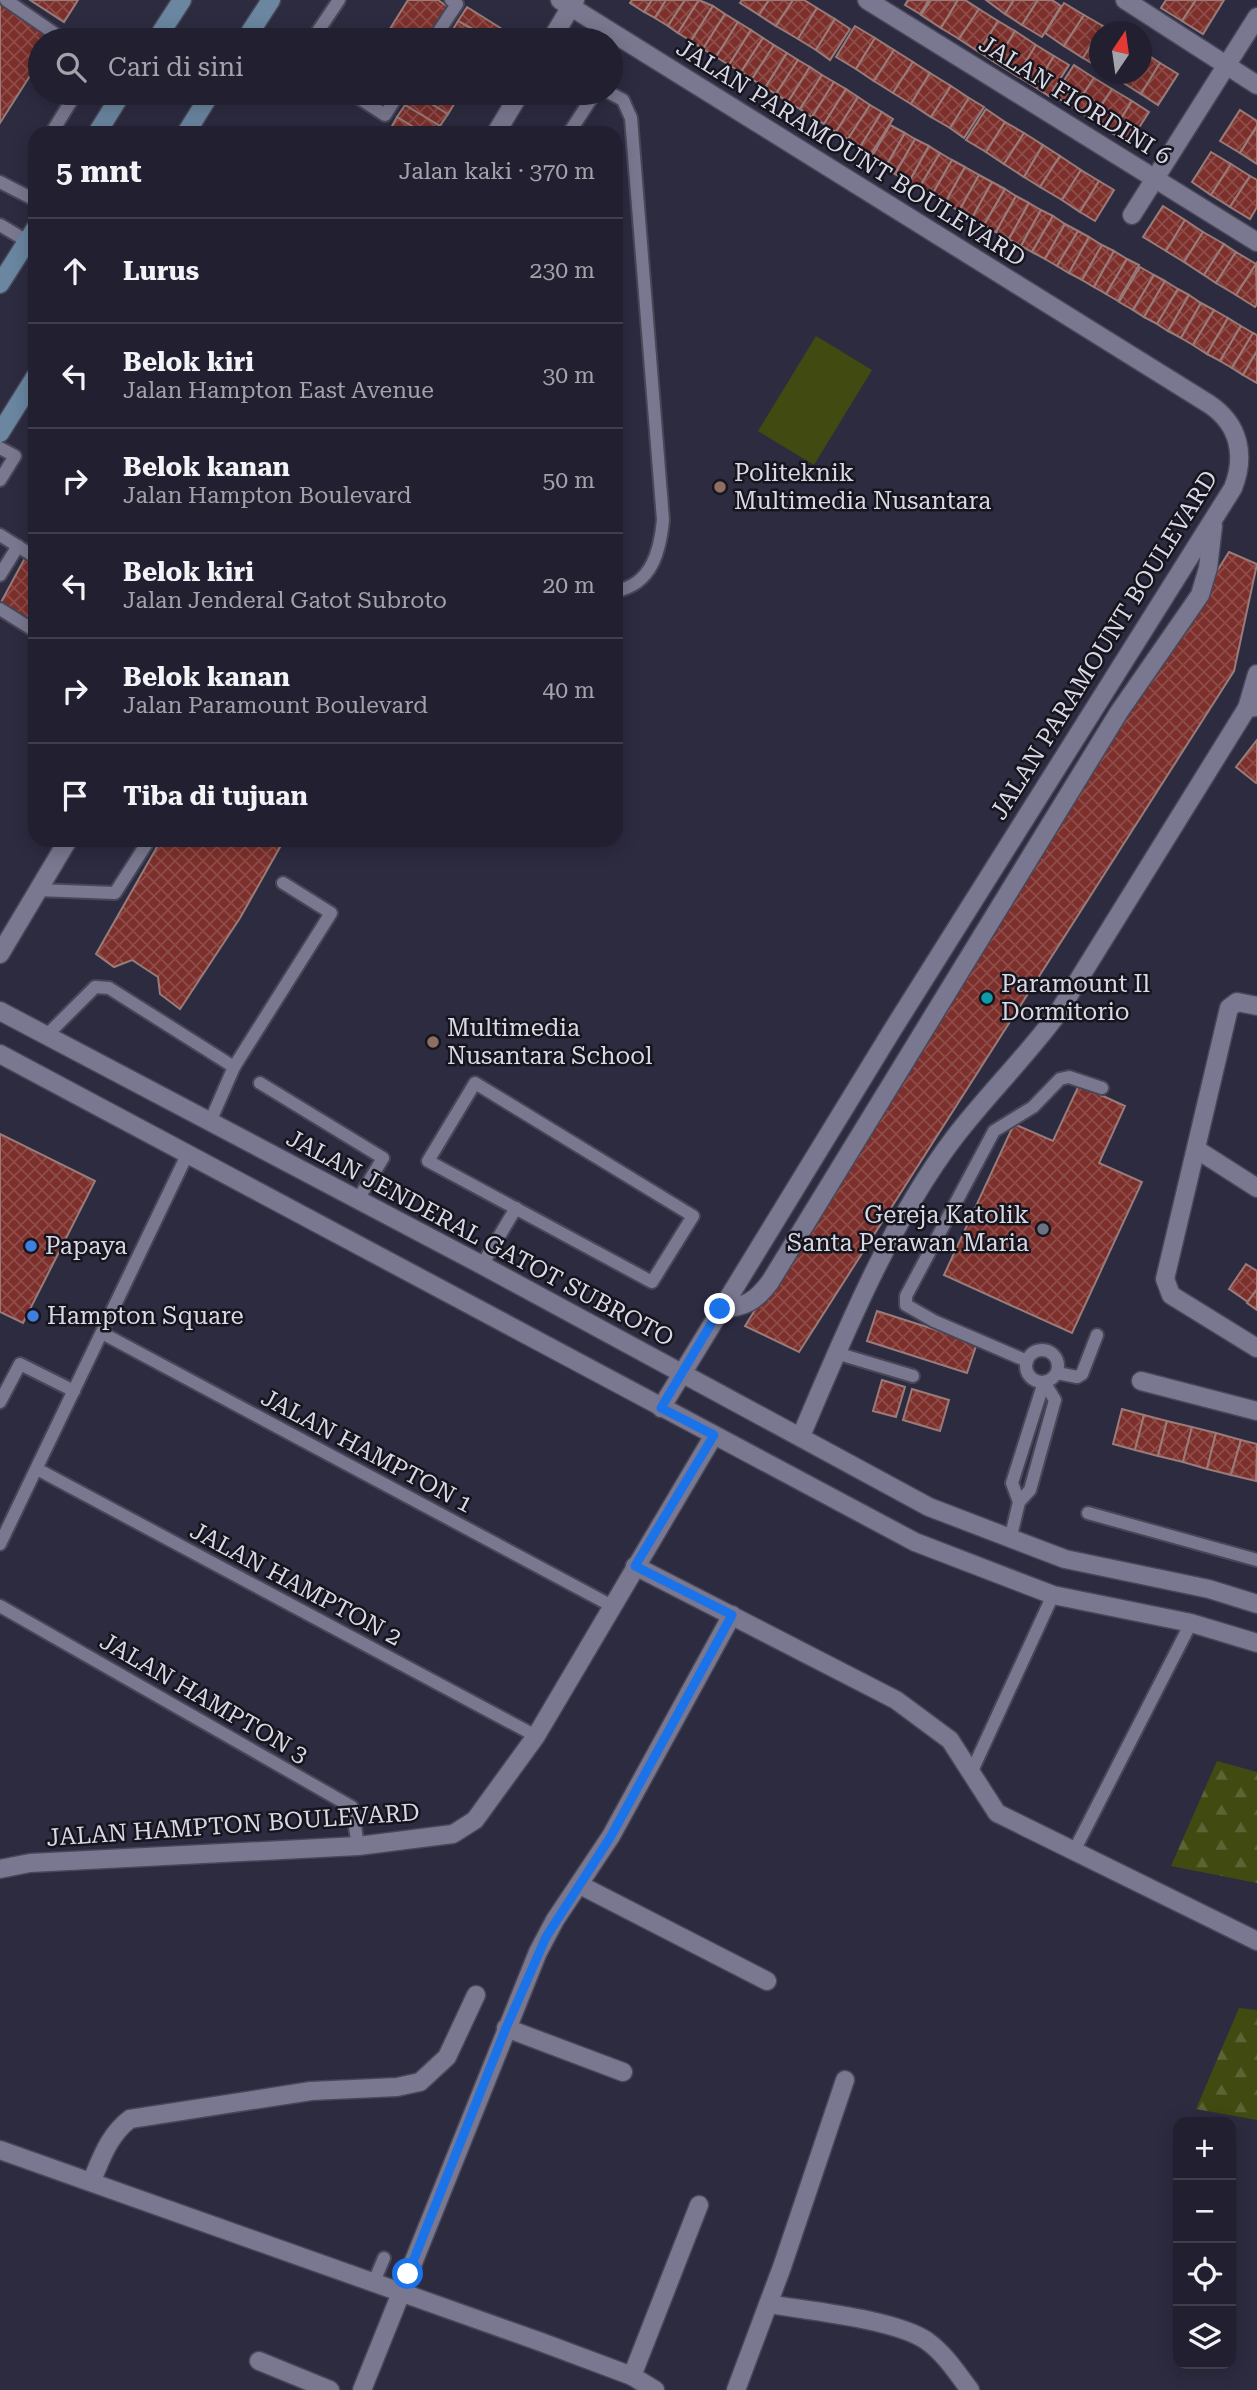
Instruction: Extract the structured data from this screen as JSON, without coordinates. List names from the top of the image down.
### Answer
{
  "streets": {
    "street": [
      "JALAN FIORDINI 6",
      "JALAN PARAMOUNT BOULEVARD",
      "JALAN JENDERAL GATOT SUBROTO",
      "JALAN HAMPTON BOULEVARD"
    ],
    "lane": ["JALAN HAMPTON 1", "JALAN HAMPTON 2", "JALAN HAMPTON 3"]
  },
  "crossings": [
    ["JALAN PARAMOUNT BOULEVARD", "JALAN JENDERAL GATOT SUBROTO"],
    ["JALAN HAMPTON 1", "JALAN HAMPTON BOULEVARD"],
    ["JALAN HAMPTON 2", "JALAN HAMPTON BOULEVARD"],
    ["JALAN HAMPTON 3", "JALAN HAMPTON BOULEVARD"]
  ],
  "places": [
    "Politeknik Multimedia Nusantara",
    "Paramount Il Dormitorio",
    "Multimedia Nusantara School",
    "Gereja Katolik Santa Perawan Maria",
    "Papaya",
    "Hampton Square"
  ],
  "north": "top",
  "page": {
    "search": "Cari di sini",
    "heading": ["5 mnt", "Jalan kaki · 370 m"],
    "list": [
      ["Lurus", "230 m"],
      ["Belok kiri", "Jalan Hampton East Avenue", "30 m"],
      ["Belok kanan", "Jalan Hampton Boulevard", "50 m"],
      ["Belok kiri", "Jalan Jenderal Gatot Subroto", "20 m"],
      ["Belok kanan", "Jalan Paramount Boulevard", "40 m"],
      "Tiba di tujuan"
    ],
    "map_buttons": ["+", "−"]
  }
}
